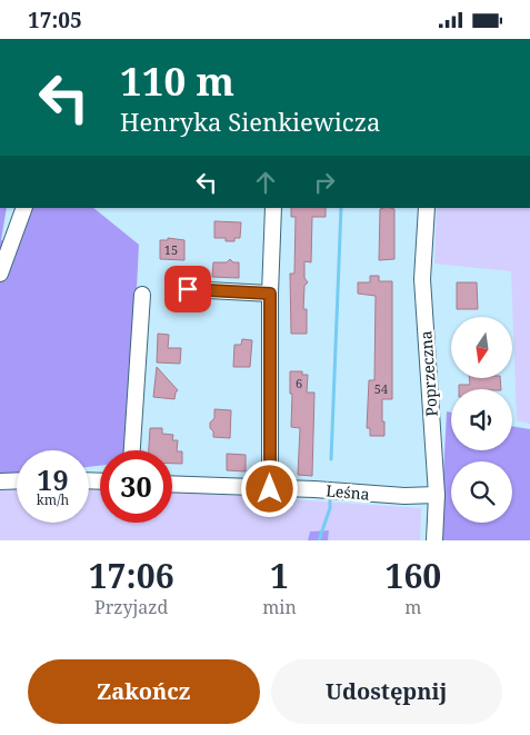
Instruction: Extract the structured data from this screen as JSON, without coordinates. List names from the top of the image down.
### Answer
{
  "streets": {
    "street": ["Poprzeczna", "Leśna"]
  },
  "crossings": [
    ["Poprzeczna", "Leśna"]
  ],
  "house_numbers": ["15", "6", "54"],
  "north": "bottom",
  "page": {
    "status": "17:05",
    "turn": ["110 m", "Henryka Sienkiewicza"],
    "speed": "19 km/h",
    "limit": "30",
    "eta": [
      "17:06",
      "Przyjazd",
      "1",
      "min",
      "160",
      "m"
    ],
    "buttons": ["Zakończ", "Udostępnij"]
  }
}
